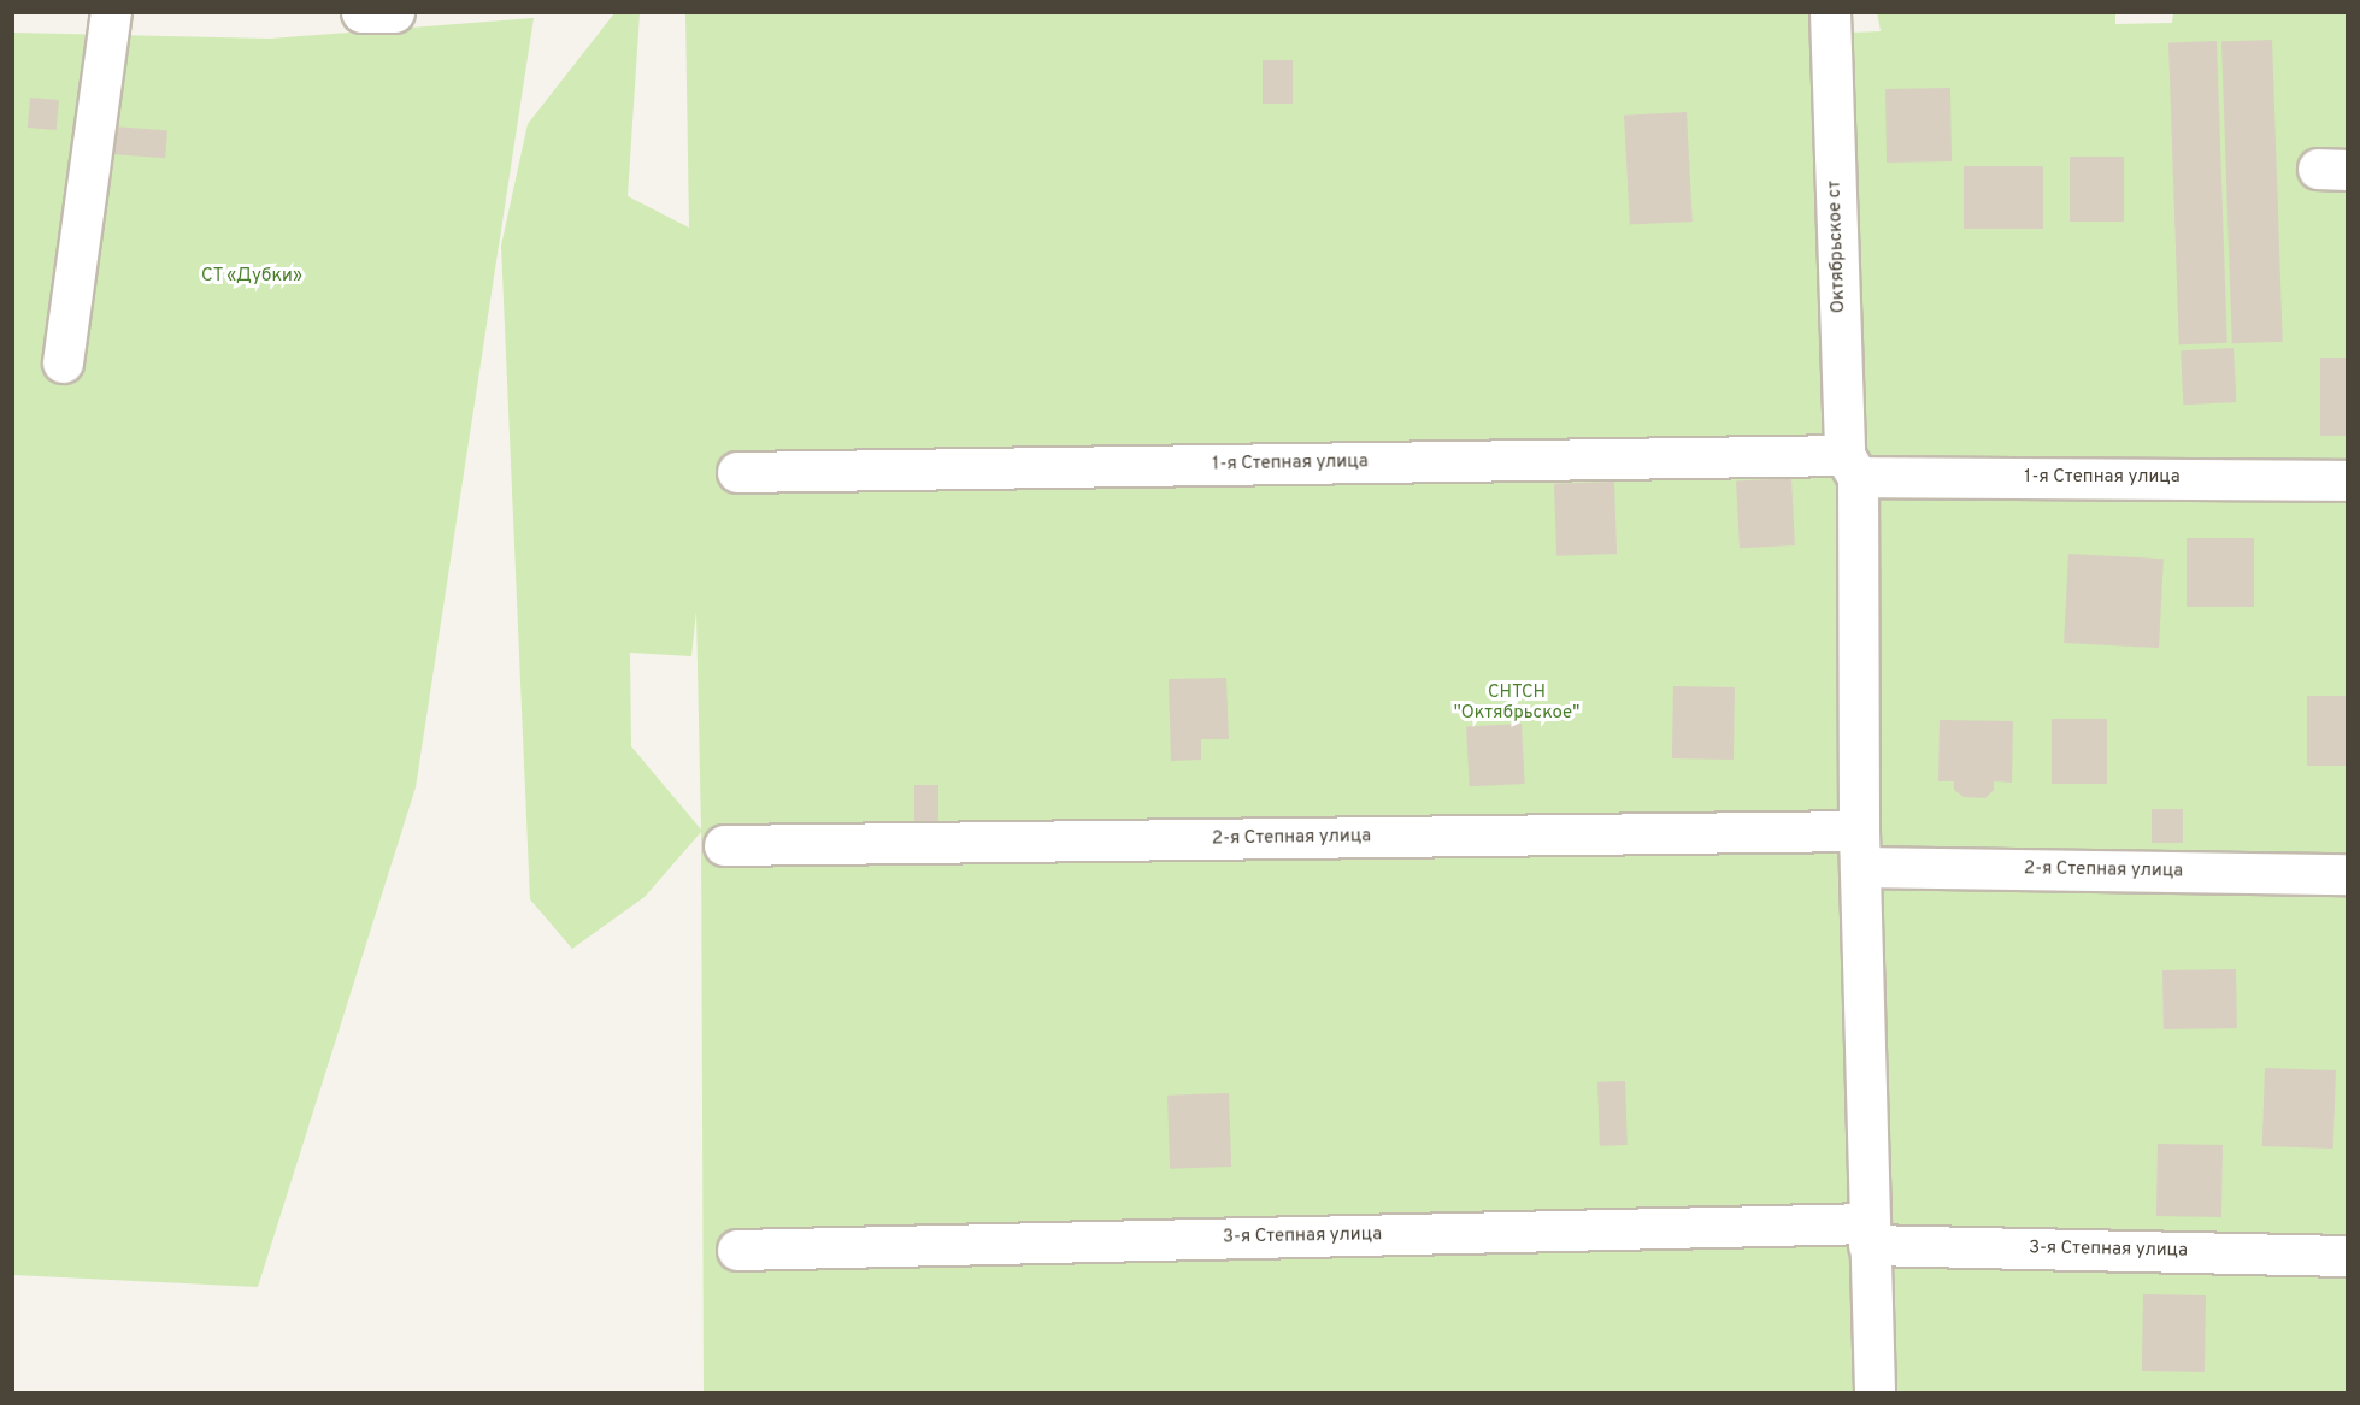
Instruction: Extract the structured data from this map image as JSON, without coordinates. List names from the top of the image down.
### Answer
{
  "streets": {
    "street": [
      "Октябрьское ст",
      "1-я Степная улица",
      "2-я Степная улица",
      "3-я Степная улица"
    ]
  },
  "crossings": [
    ["Октябрьское ст", "1-я Степная улица"],
    ["Октябрьское ст", "2-я Степная улица"],
    ["Октябрьское ст", "3-я Степная улица"]
  ],
  "parks": ["СТ «Дубки»", "СНТСН \"Октябрьское\""]
}
